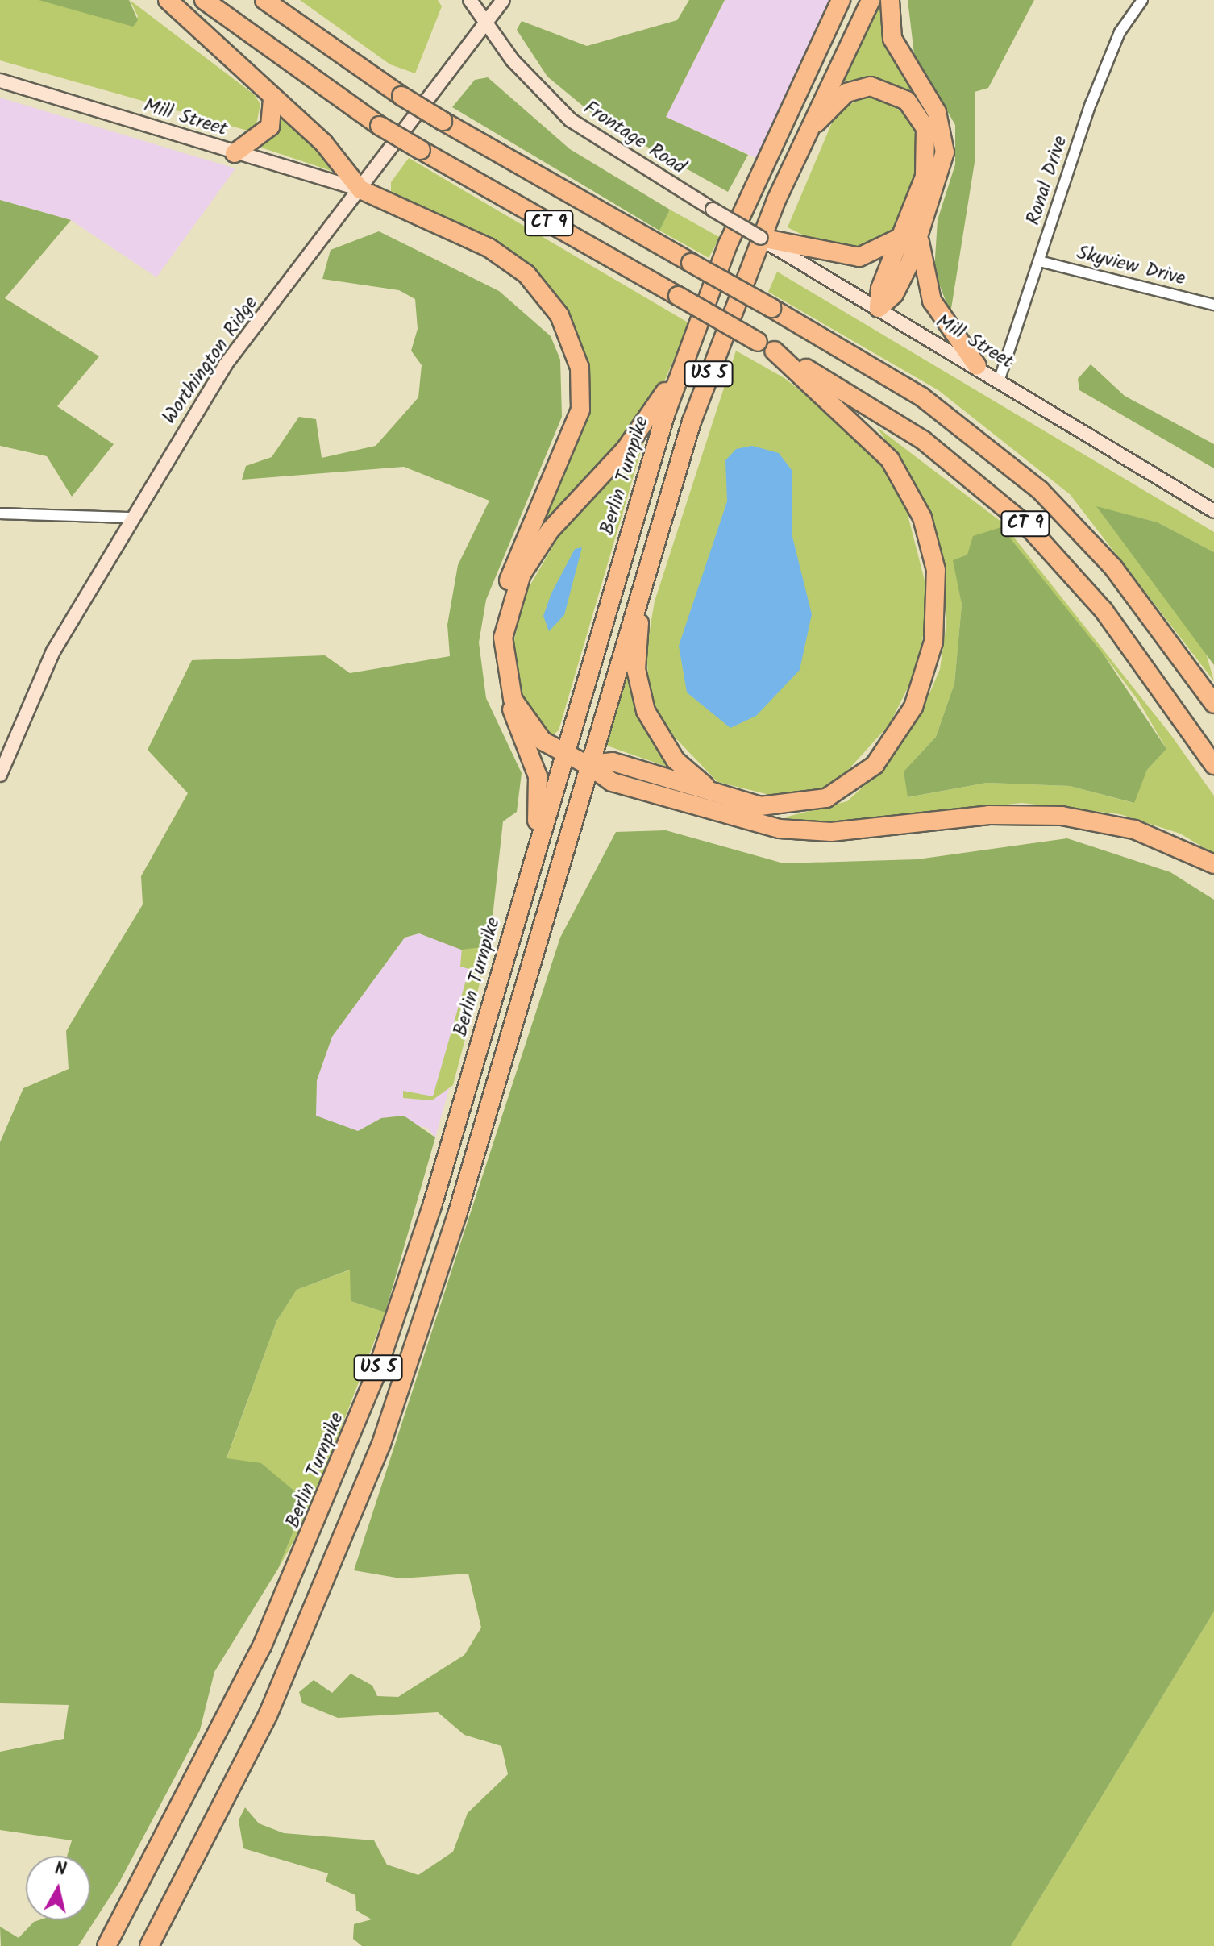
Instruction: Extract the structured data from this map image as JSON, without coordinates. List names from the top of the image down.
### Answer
{
  "streets": {
    "highway": ["CT 9", "US 5", "Berlin Turnpike"],
    "main road": ["Mill Street", "Frontage Road", "Worthington Ridge"],
    "street": ["Ronal Drive", "Skyview Drive"]
  },
  "crossings": [
    ["Mill Street", "Ronal Drive"],
    ["Mill Street", "Worthington Ridge"],
    ["Frontage Road", "Worthington Ridge"],
    ["Ronal Drive", "Skyview Drive"]
  ],
  "north": "top"
}
